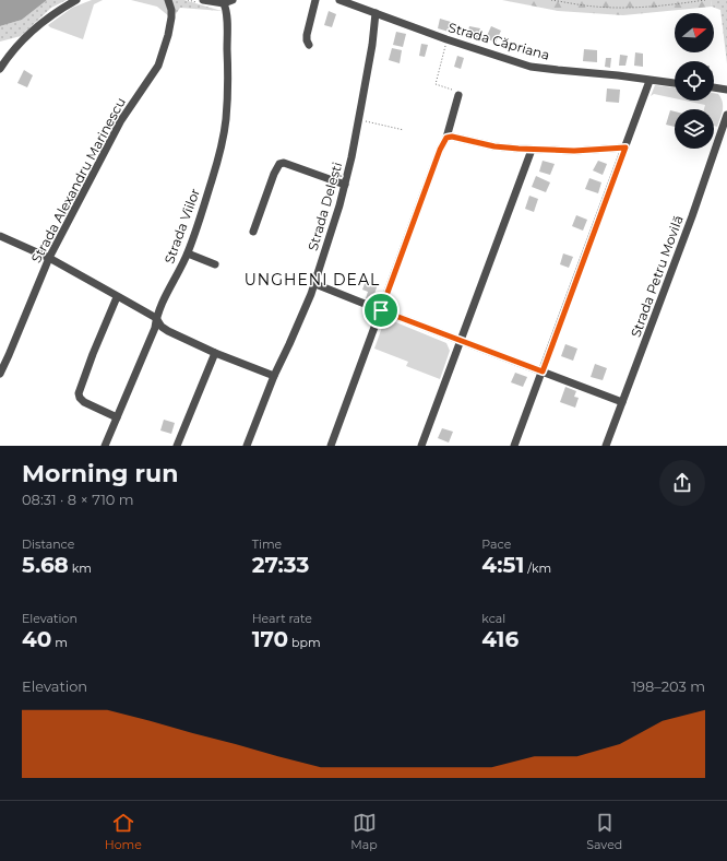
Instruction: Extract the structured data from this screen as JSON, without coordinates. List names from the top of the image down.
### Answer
{
  "streets": {
    "street": [
      "Strada Căpriana",
      "Strada Alexandru Marinescu",
      "Strada Delești",
      "Strada Viilor",
      "Strada Petru Movilă"
    ]
  },
  "crossings": [
    ["Strada Căpriana", "Strada Delești"]
  ],
  "districts": ["UNGHENI DEAL"],
  "north": "right",
  "page": {
    "heading": ["Morning run", "08:31 · 8 × 710 m"],
    "stats": [
      ["Distance", "5.68 km"],
      ["Time", "27:33"],
      ["Pace", "4:51 /km"],
      ["Elevation", "40 m"],
      ["Heart rate", "170 bpm"],
      ["kcal", "416"]
    ],
    "chart": ["Elevation", "198–203 m"],
    "tabs": ["Home", "Map", "Saved"]
  }
}
